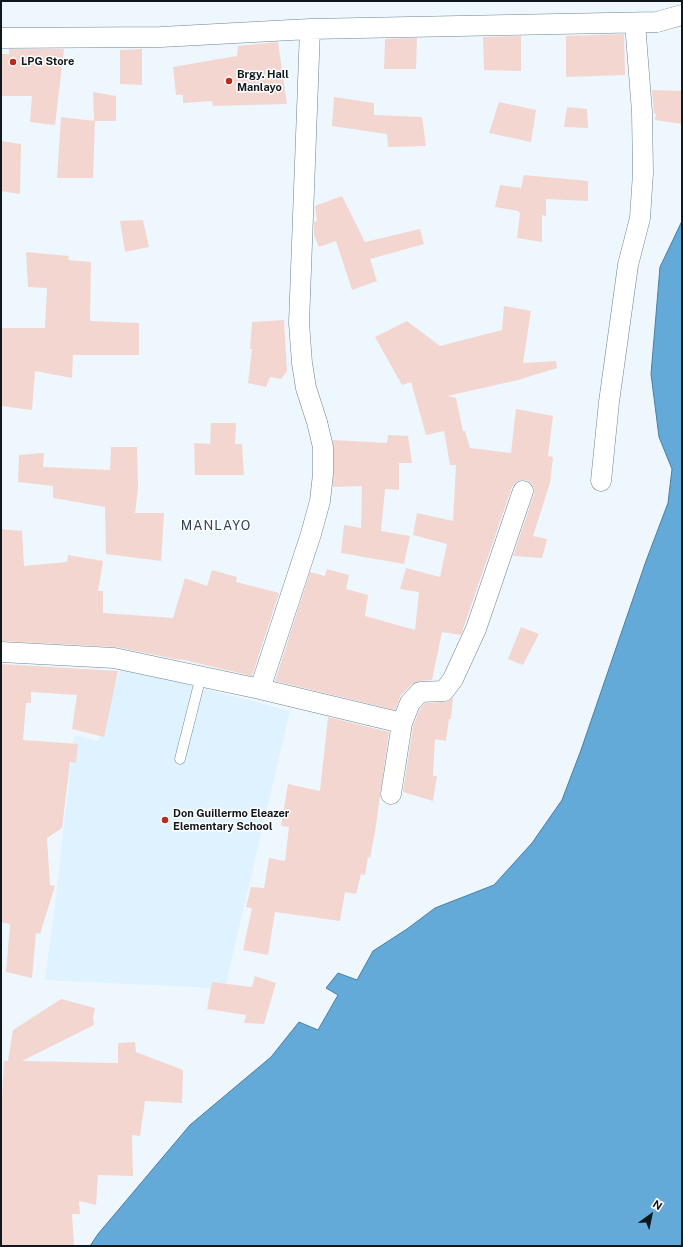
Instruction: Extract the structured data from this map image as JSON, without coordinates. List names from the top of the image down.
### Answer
{
  "districts": ["MANLAYO"],
  "places": ["LPG Store", "Brgy. Hall Manlayo", "Don Guillermo Eleazer Elementary School"],
  "north": "top right"
}
